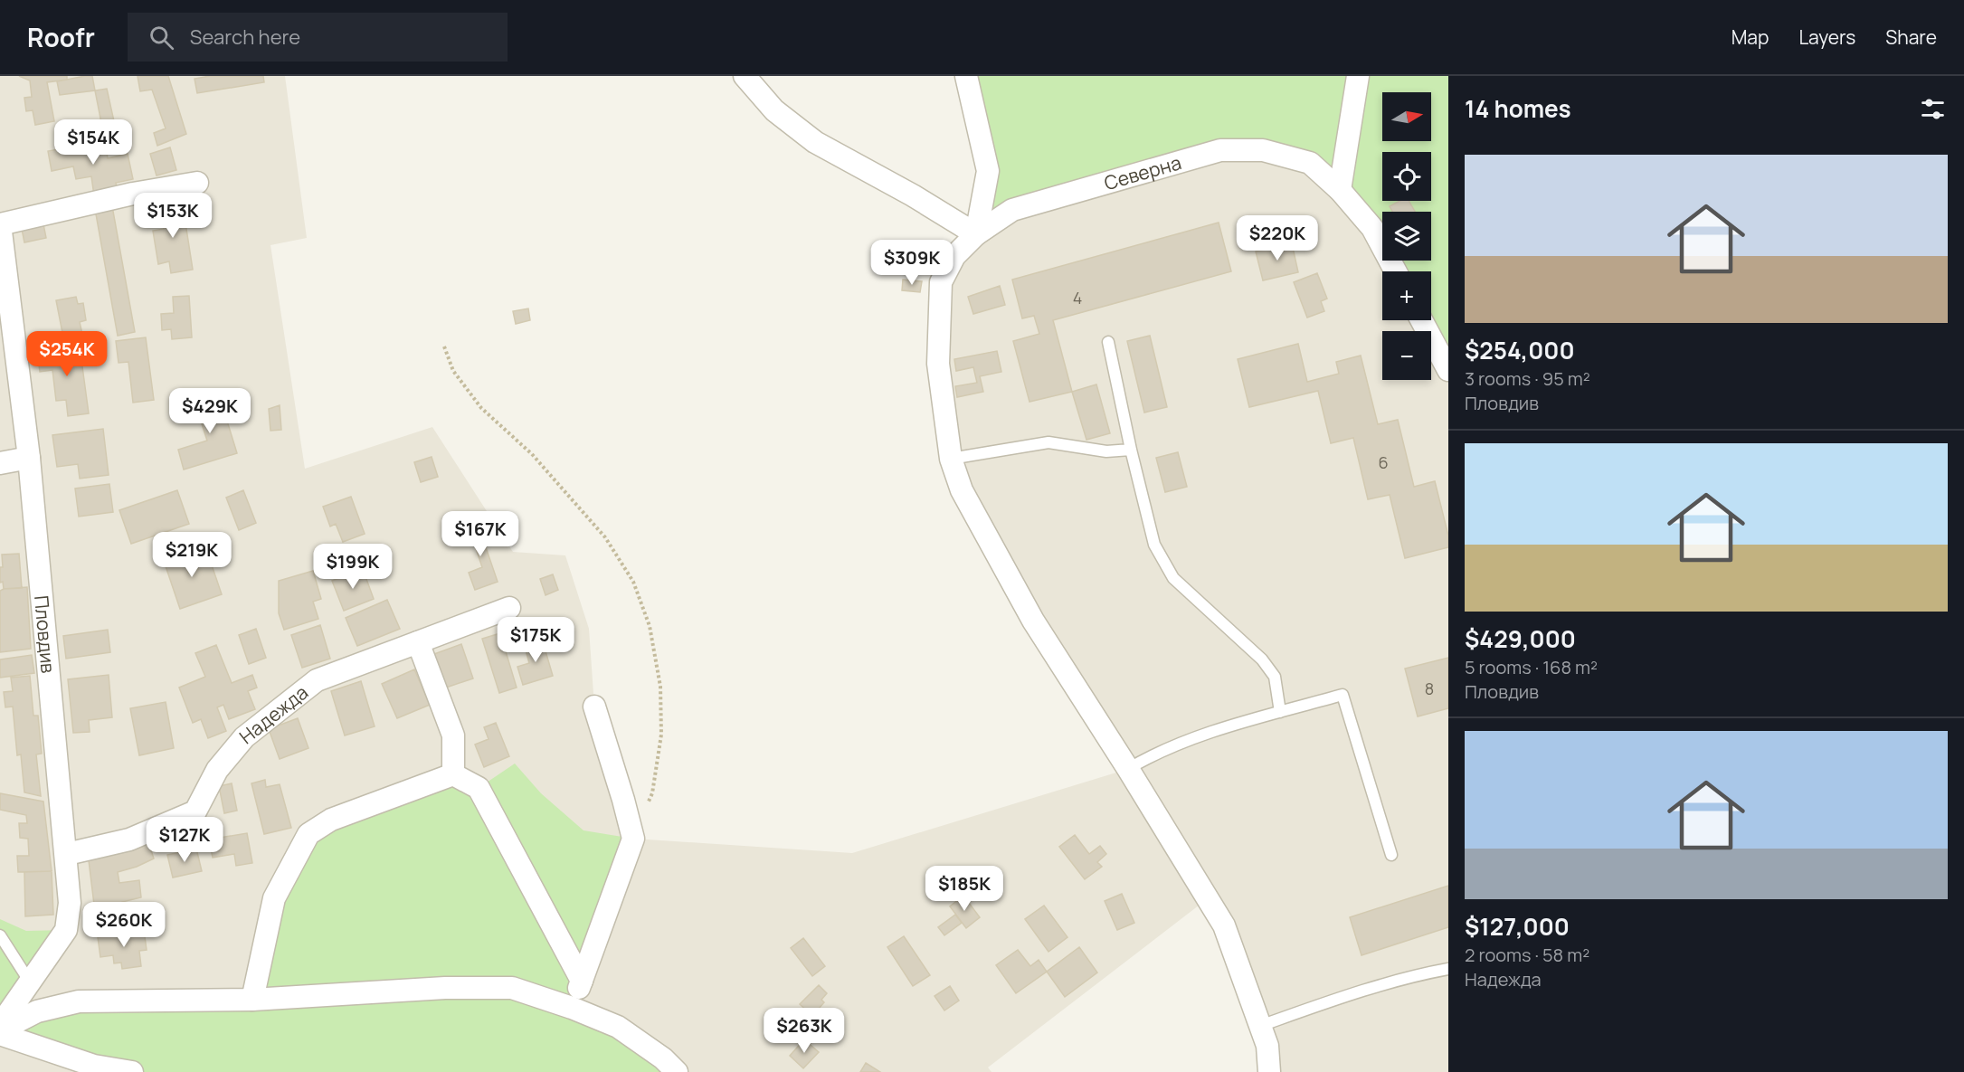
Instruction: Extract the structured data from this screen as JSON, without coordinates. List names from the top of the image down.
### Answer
{
  "streets": {
    "street": ["Северна", "Пловдив", "Надежда"]
  },
  "crossings": [
    ["Пловдив", "Надежда"]
  ],
  "house_numbers": ["4", "6", "8"],
  "north": "right",
  "page": {
    "header": "Roofr",
    "search": "Search here",
    "nav": ["Map", "Layers", "Share"],
    "heading": "14 homes",
    "map_buttons": ["+", "−"],
    "price": [
      "$154K",
      "$153K",
      "$220K",
      "$309K",
      "$254K",
      "$429K",
      "$167K",
      "$219K",
      "$199K",
      "$175K",
      "$127K",
      "$185K",
      "$260K",
      "$263K"
    ],
    "list": [
      {
        "name": "$254,000",
        "note": "3 rooms · 95 m² · Пловдив"
      },
      {
        "name": "$429,000",
        "note": "5 rooms · 168 m² · Пловдив"
      },
      {
        "name": "$127,000",
        "note": "2 rooms · 58 m² · Надежда"
      }
    ]
  }
}
